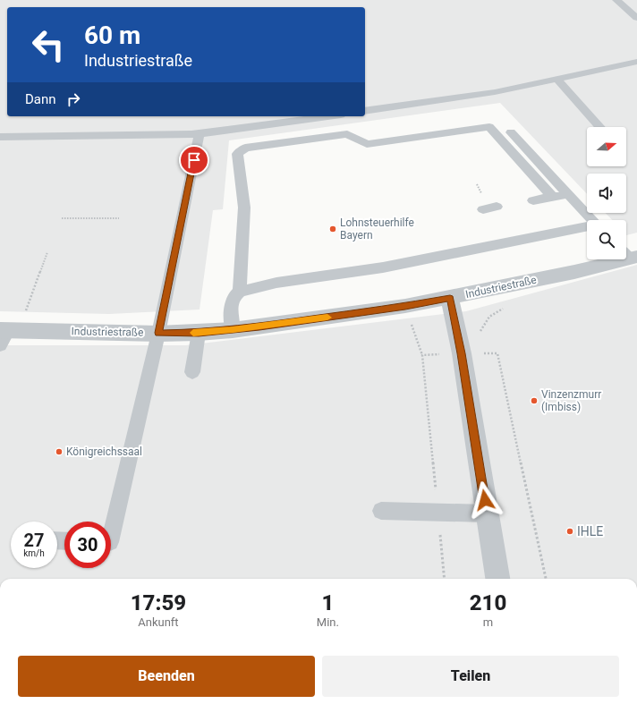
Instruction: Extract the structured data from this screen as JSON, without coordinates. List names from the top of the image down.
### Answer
{
  "streets": {
    "street": ["Industriestraße"]
  },
  "places": [
    "Lohnsteuerhilfe Bayern",
    "Vinzenzmurr (Imbiss)",
    "Königreichssaal",
    "IHLE"
  ],
  "north": "right",
  "page": {
    "turn": ["60 m", "Industriestraße"],
    "then": "Dann",
    "speed": "27 km/h",
    "limit": "30",
    "eta": [
      "17:59",
      "Ankunft",
      "1",
      "Min.",
      "210",
      "m"
    ],
    "buttons": ["Beenden", "Teilen"]
  }
}
